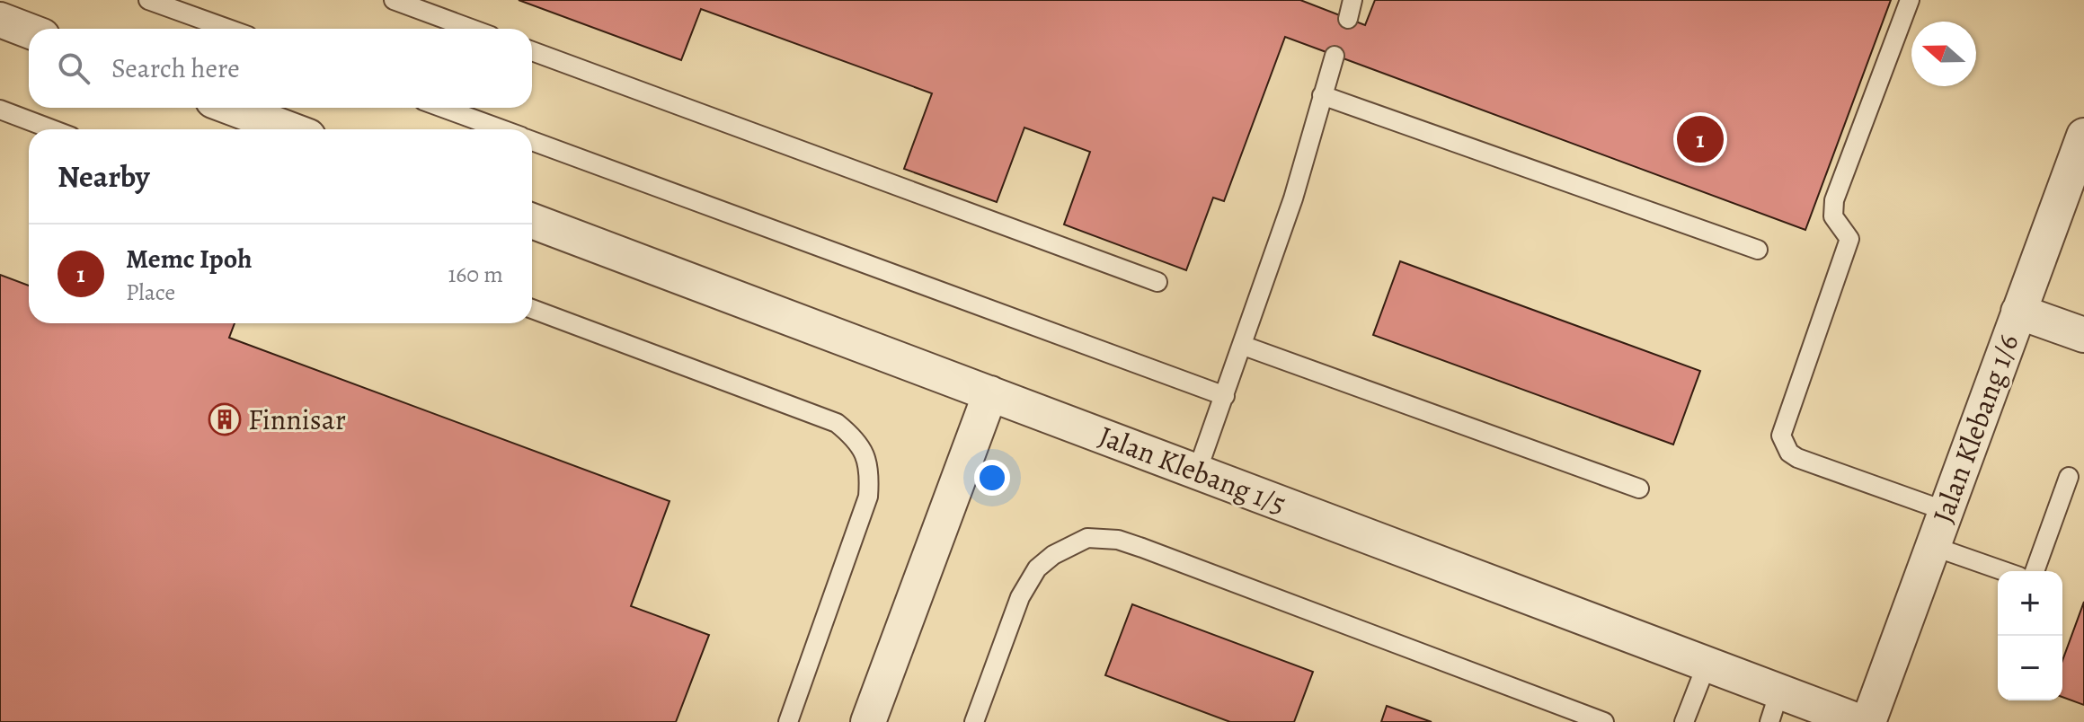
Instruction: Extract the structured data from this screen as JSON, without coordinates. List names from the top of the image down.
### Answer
{
  "streets": {
    "street": ["Jalan Klebang 1/6", "Jalan Klebang 1/5"]
  },
  "places": {
    "building": ["Finnisar"]
  },
  "north": "left",
  "page": {
    "search": "Search here",
    "pins": "1",
    "heading": "Nearby",
    "list": [
      {
        "mark": "1",
        "name": "Memc Ipoh",
        "note": "Place",
        "value": "160 m"
      }
    ],
    "map_buttons": ["+", "−"]
  }
}
